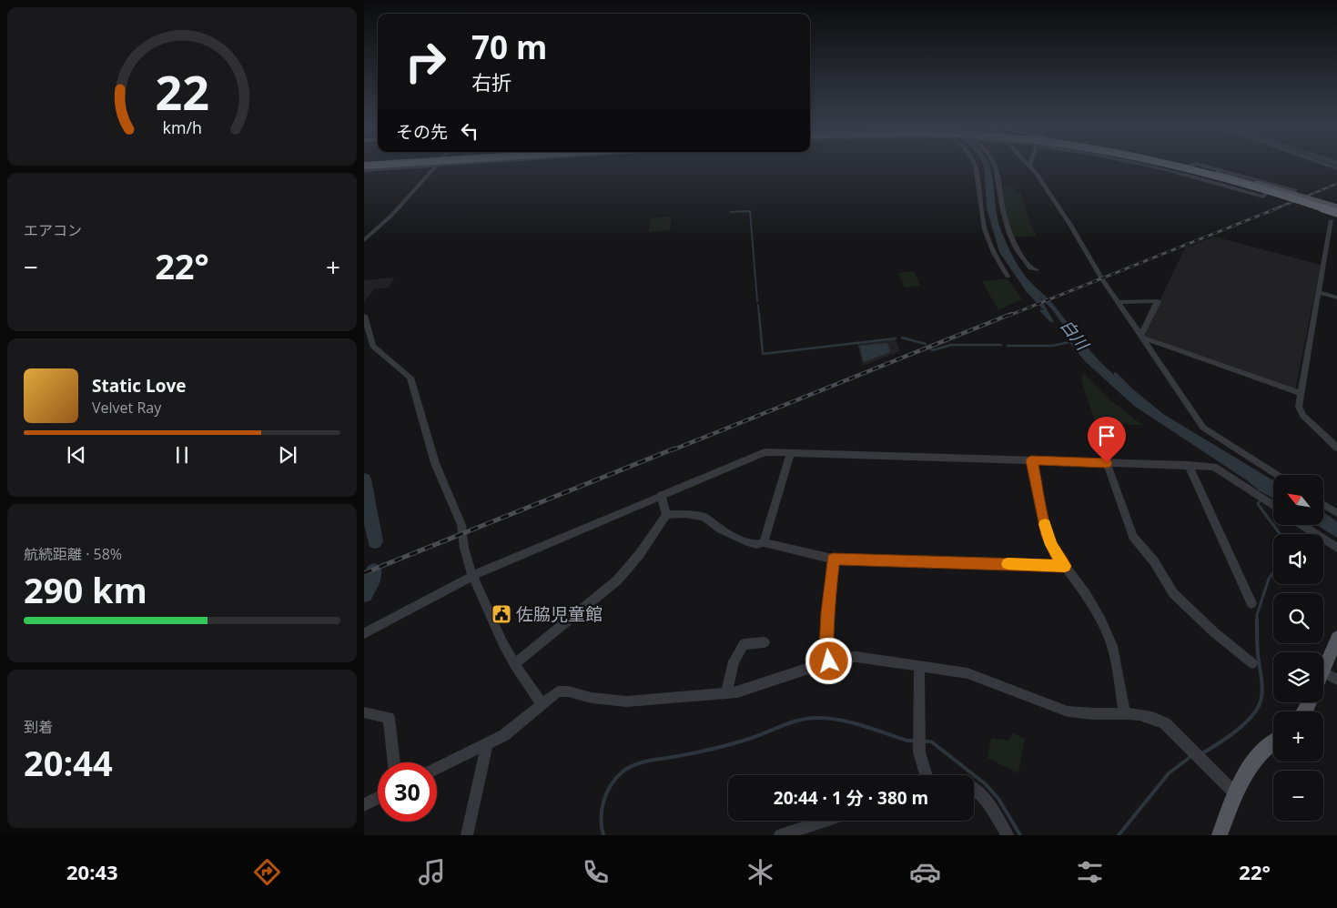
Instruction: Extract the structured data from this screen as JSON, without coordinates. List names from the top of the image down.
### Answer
{
  "water": ["白川"],
  "places": {
    "public building": ["佐脇児童館"]
  },
  "north": "top left",
  "page": {
    "turn": ["70 m", "右折"],
    "then": "その先",
    "tile": [
      "エアコン",
      ["航続距離 · 58%", "290 km"],
      ["到着", "20:44"]
    ],
    "heat": ["−", "22°", "+"],
    "song": ["Static Love", "Velvet Ray"],
    "map_buttons": ["+", "−"],
    "limit": "30",
    "trip": "20:44 · 1 分 · 380 m",
    "tabs": ["20:43", "22°"],
    "gauge": ["22", "km/h"]
  }
}
